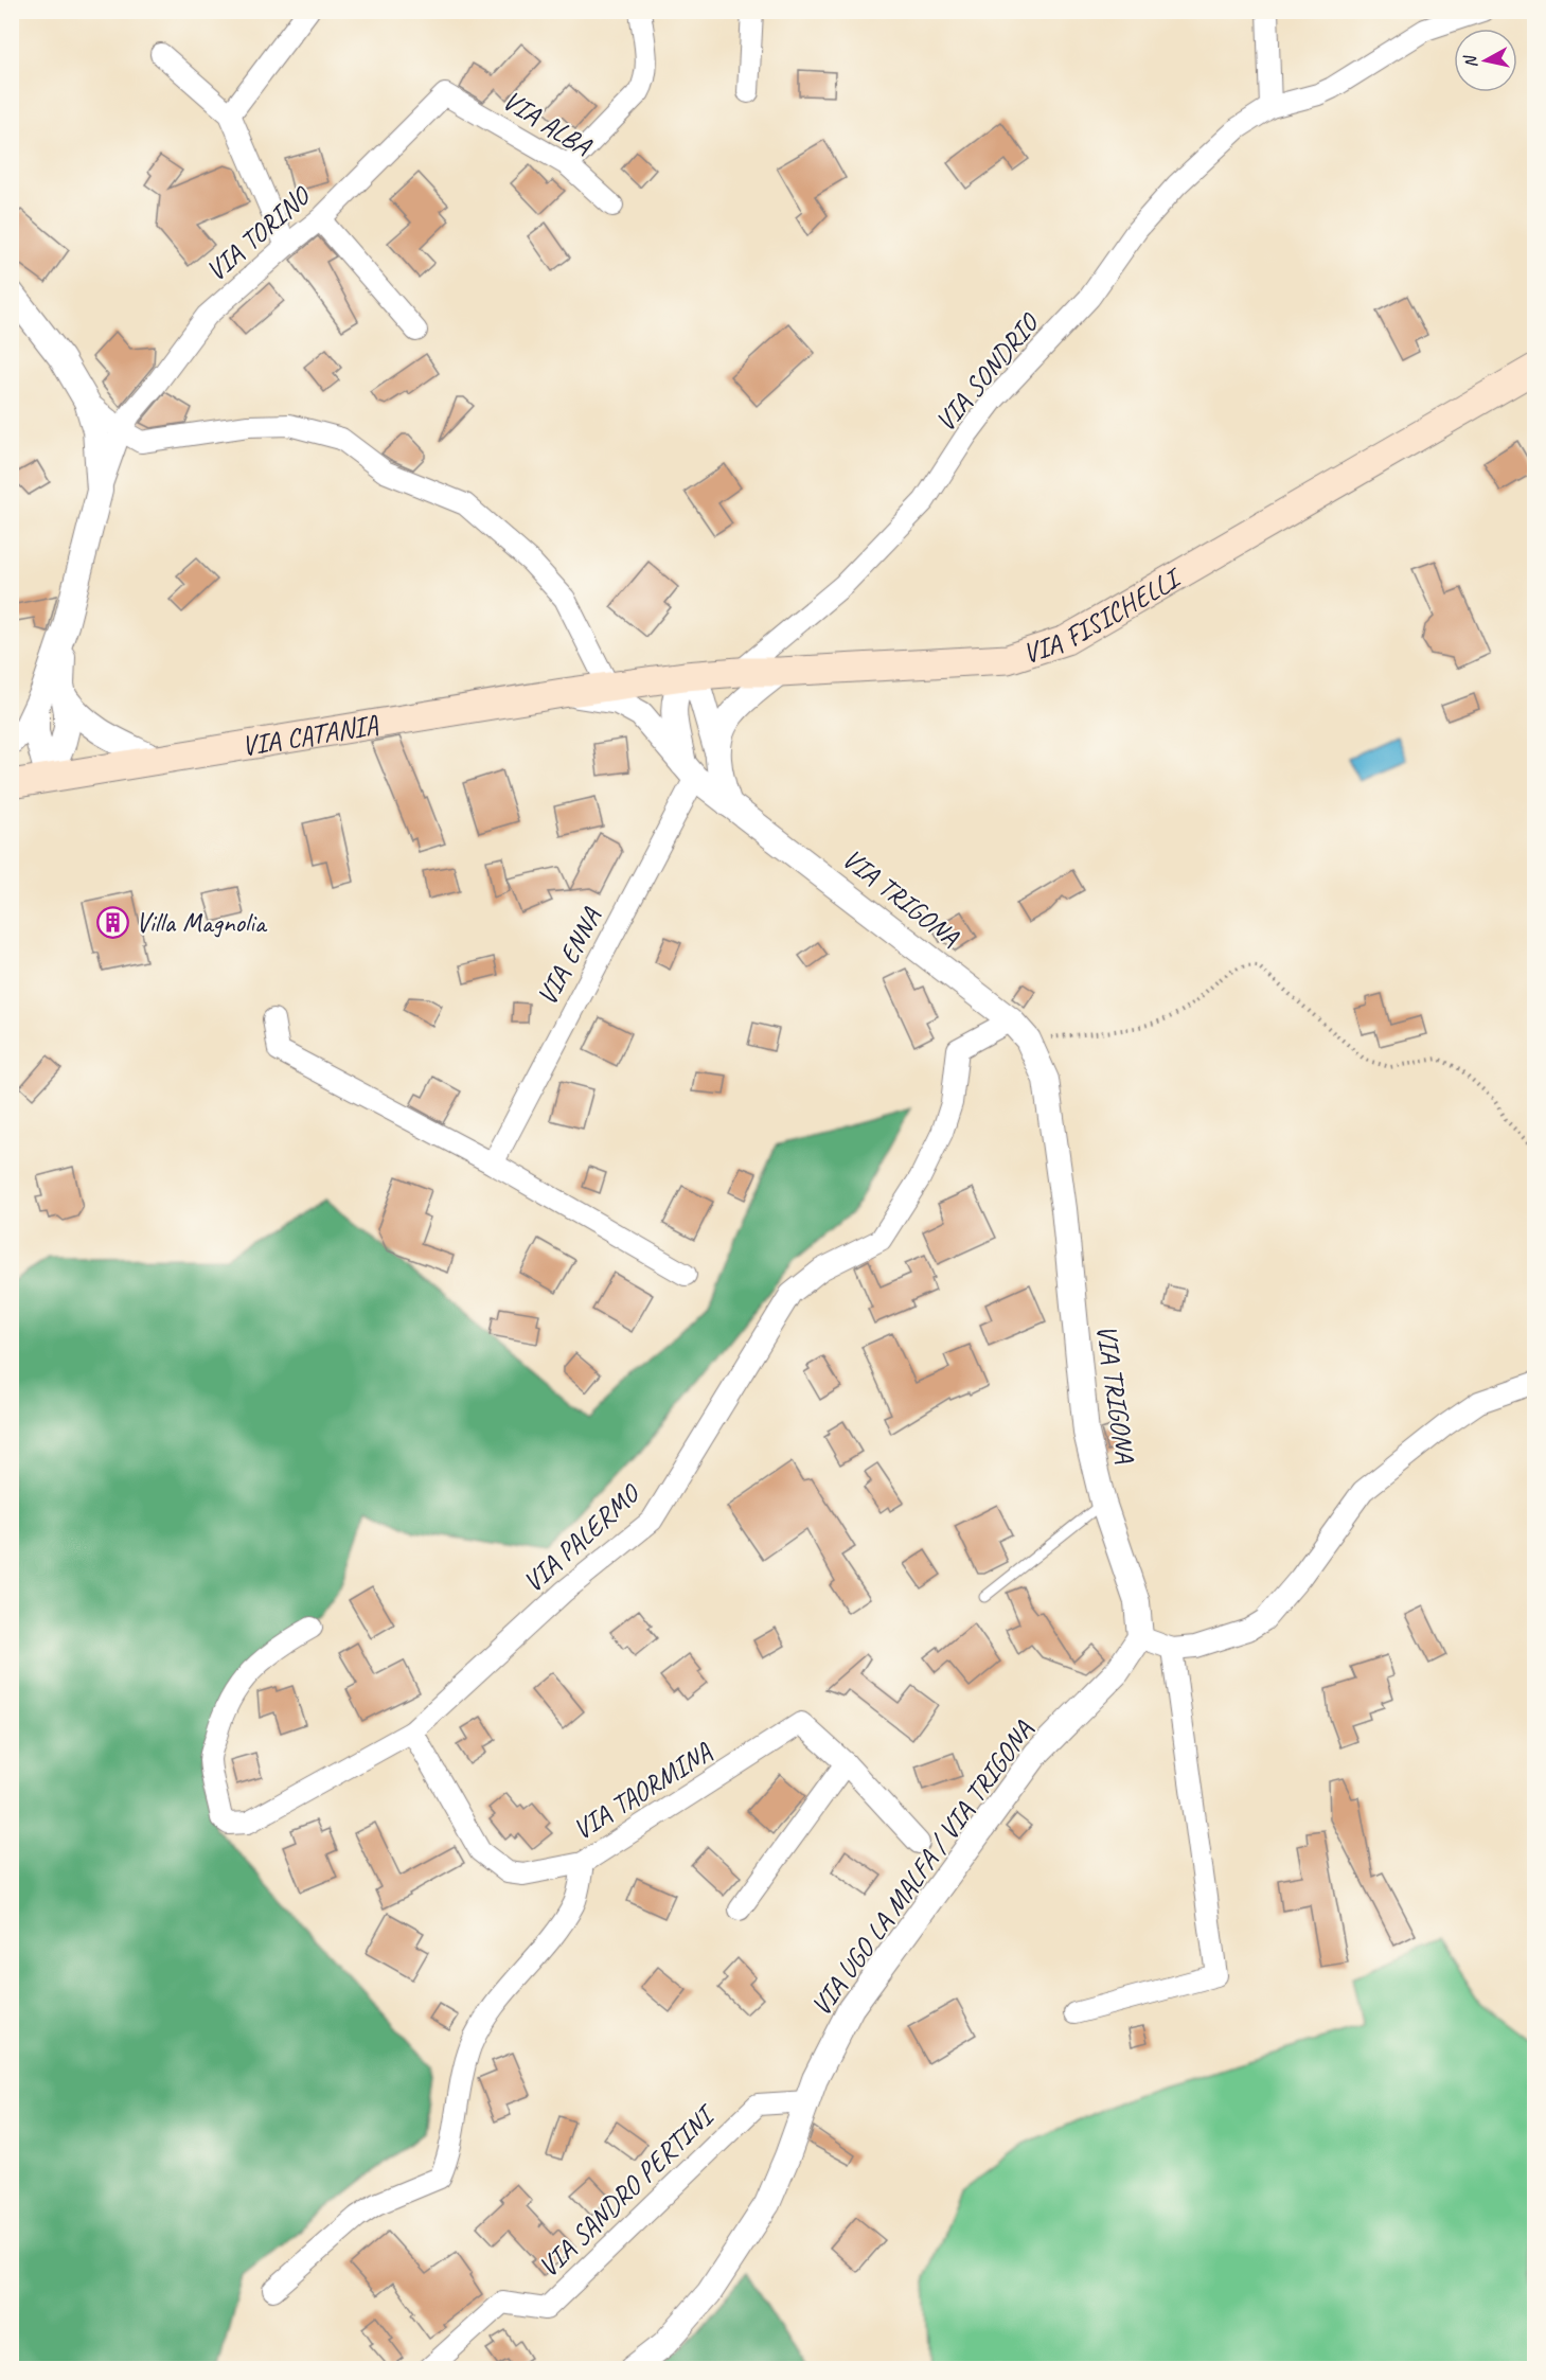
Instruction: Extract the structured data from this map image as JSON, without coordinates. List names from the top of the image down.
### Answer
{
  "streets": {
    "main road": ["VIA FISICHELLI", "VIA CATANIA"],
    "street": [
      "VIA ALBA",
      "VIA TORINO",
      "VIA SONDRIO",
      "VIA TRIGONA",
      "VIA ENNA",
      "VIA PALERMO",
      "VIA TAORMINA",
      "VIA UGO LA MALFA / VIA TRIGONA",
      "VIA SANDRO PERTINI"
    ]
  },
  "crossings": [
    ["VIA ALBA", "VIA TORINO"],
    ["VIA SONDRIO", "VIA FISICHELLI"],
    ["VIA FISICHELLI", "VIA CATANIA"],
    ["VIA CATANIA", "VIA TRIGONA"],
    ["VIA TRIGONA", "VIA ENNA"],
    ["VIA TRIGONA", "VIA PALERMO"],
    ["VIA TRIGONA", "VIA UGO LA MALFA / VIA TRIGONA"],
    ["VIA PALERMO", "VIA TAORMINA"],
    ["VIA UGO LA MALFA / VIA TRIGONA", "VIA SANDRO PERTINI"]
  ],
  "places": {
    "building": ["Villa Magnolia"]
  },
  "north": "left"
}
